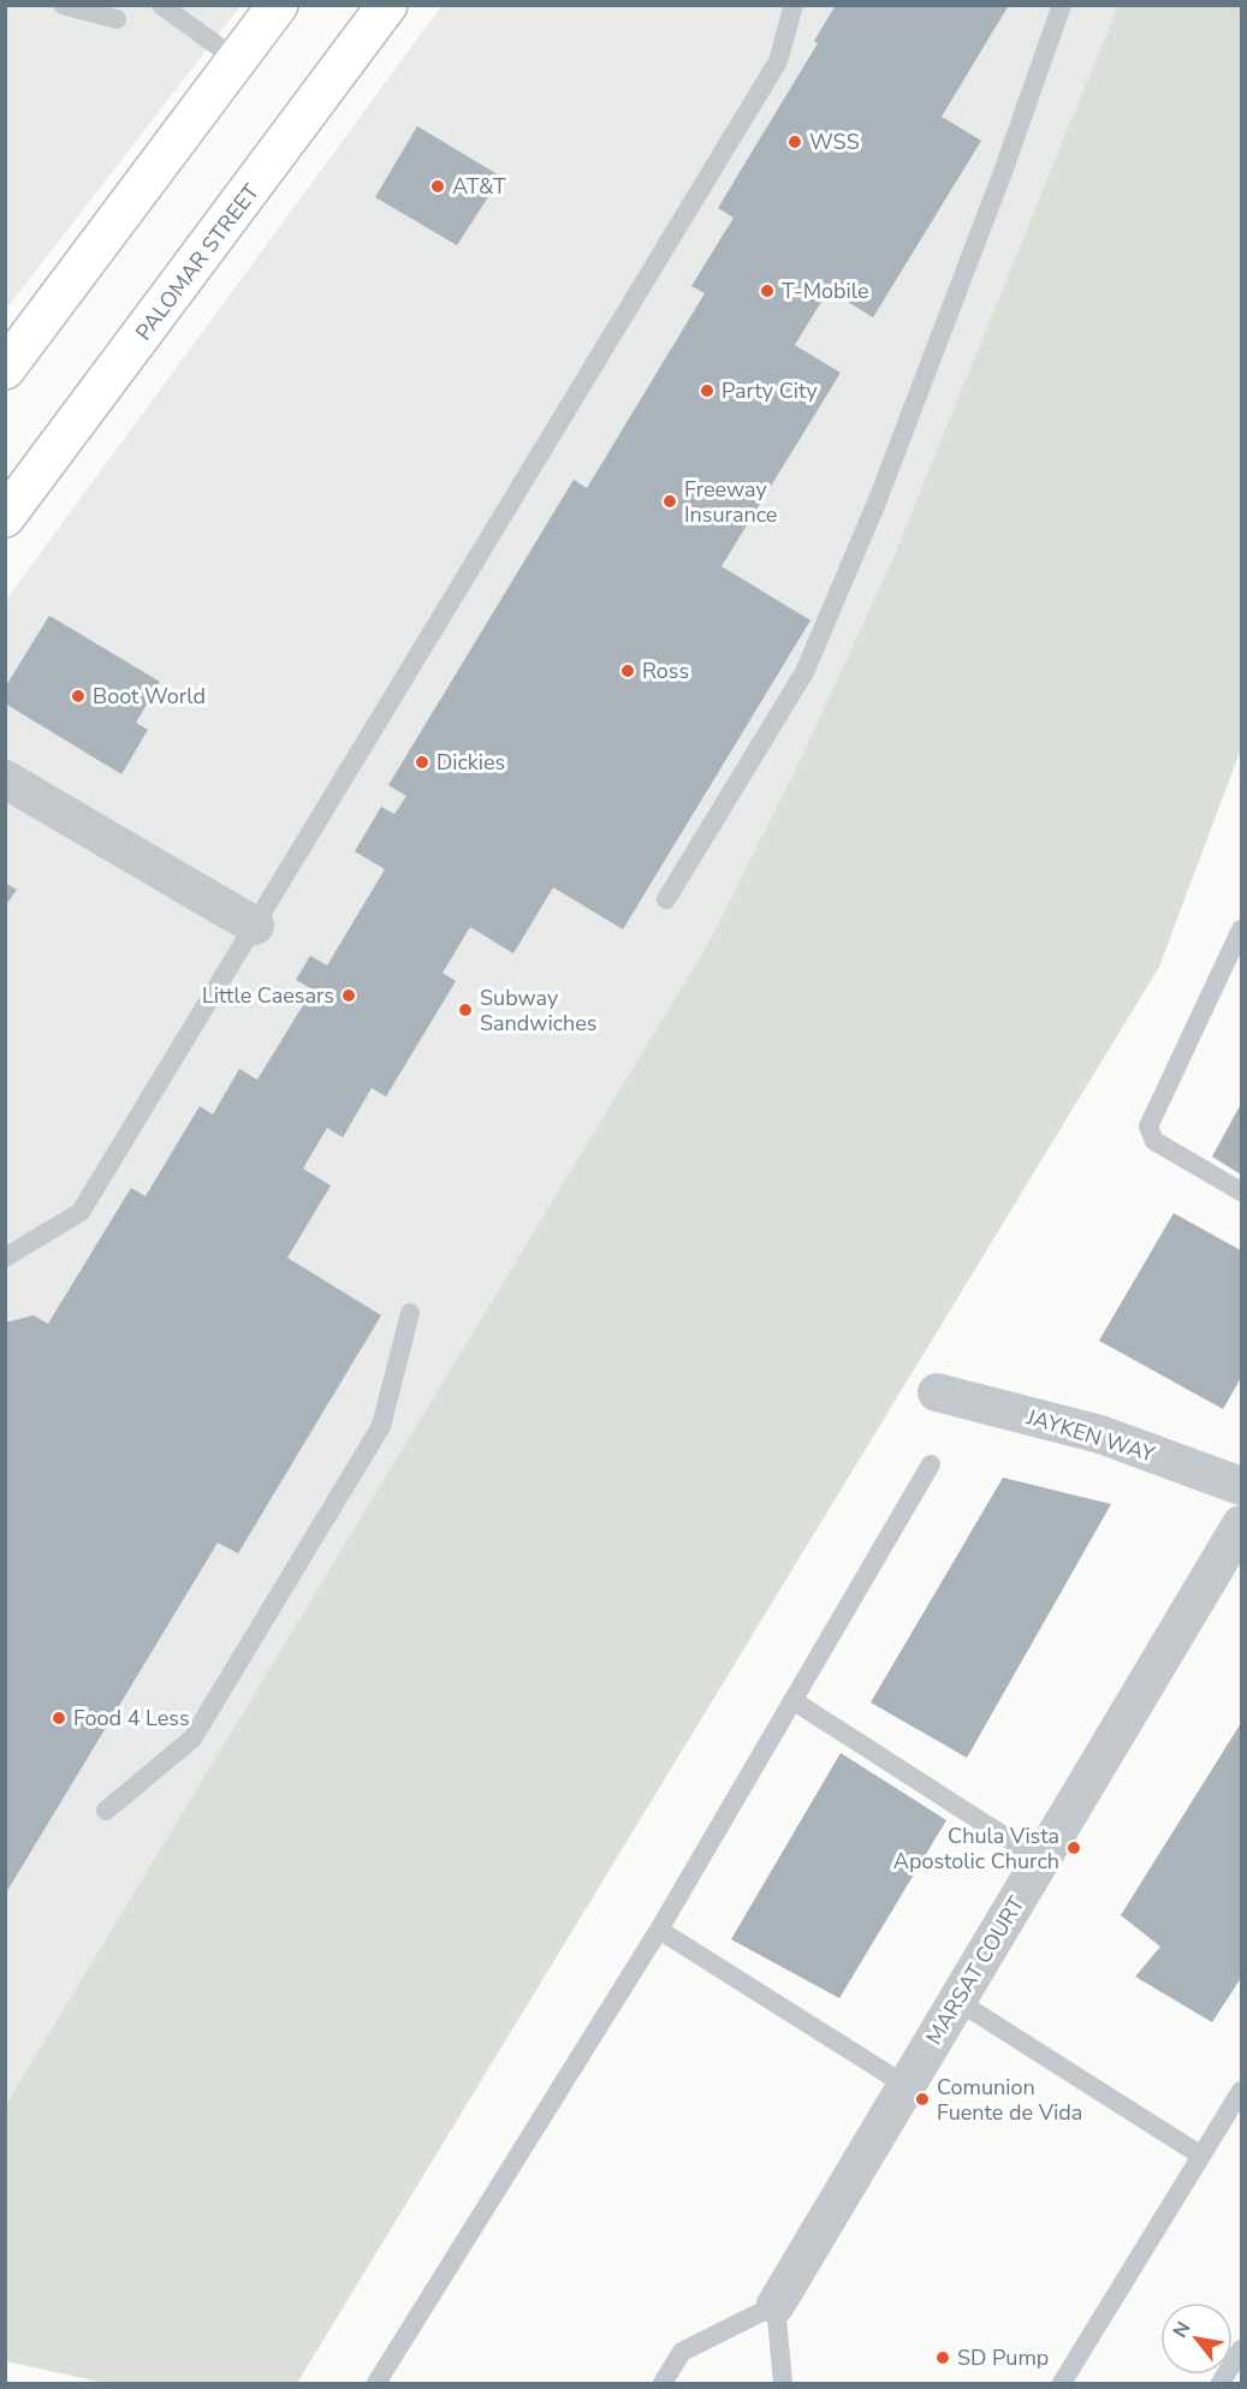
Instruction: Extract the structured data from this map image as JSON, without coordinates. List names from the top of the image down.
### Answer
{
  "streets": {
    "main road": ["PALOMAR STREET"],
    "street": ["JAYKEN WAY", "MARSAT COURT"]
  },
  "places": [
    "WSS",
    "AT&T",
    "T-Mobile",
    "Party City",
    "Freeway Insurance",
    "Ross",
    "Boot World",
    "Dickies",
    "Little Caesars",
    "Subway Sandwiches",
    "Food 4 Less",
    "Chula Vista Apostolic Church",
    "Comunion Fuente de Vida",
    "SD Pump"
  ],
  "north": "top left"
}
